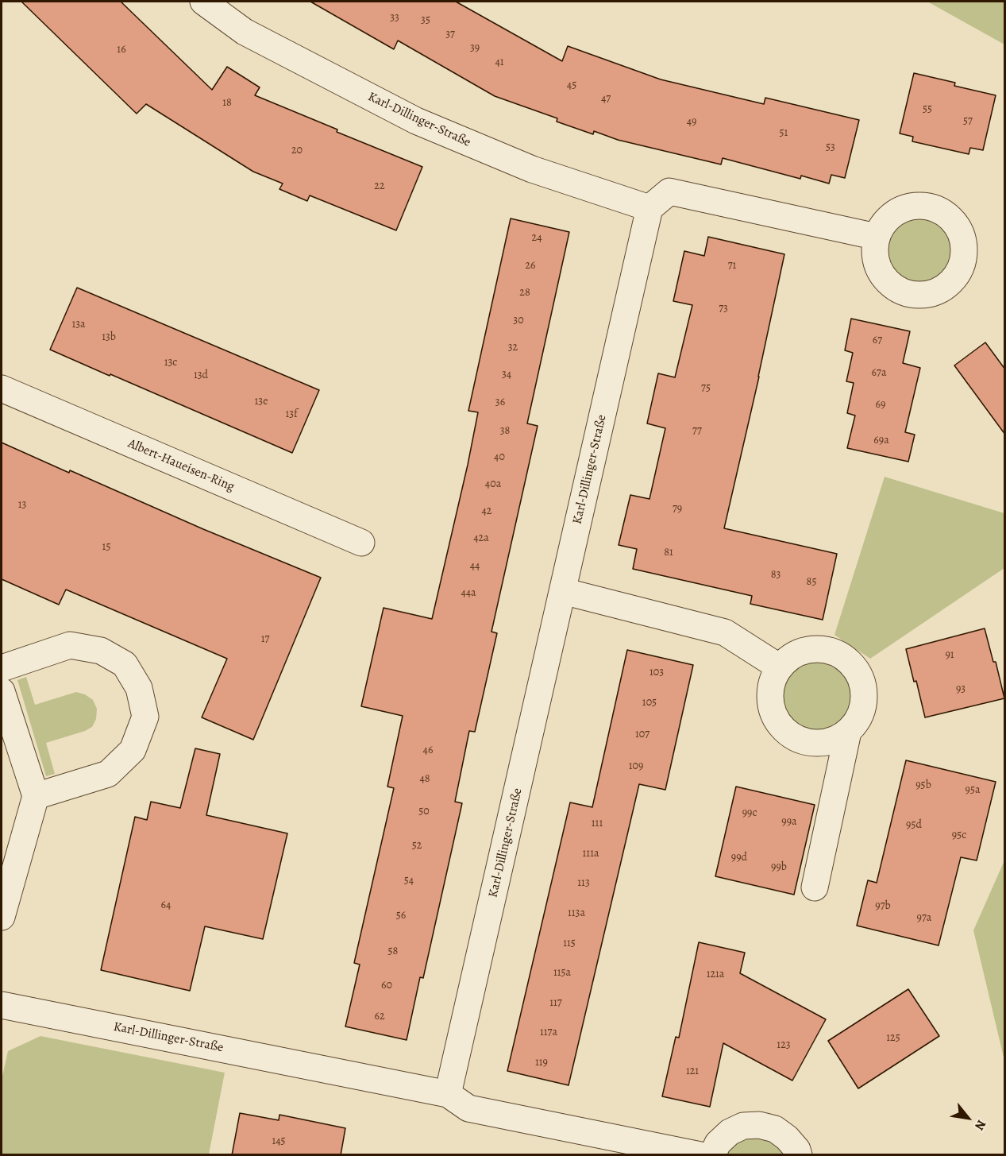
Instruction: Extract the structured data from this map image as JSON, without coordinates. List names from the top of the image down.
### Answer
{
  "streets": {
    "street": ["Karl-Dillinger-Straße", "Albert-Haueisen-Ring"]
  },
  "house_numbers": [
    "33",
    "35",
    "37",
    "39",
    "16",
    "41",
    "45",
    "47",
    "18",
    "55",
    "57",
    "49",
    "51",
    "53",
    "20",
    "22",
    "24",
    "26",
    "71",
    "28",
    "73",
    "30",
    "13a",
    "13b",
    "67",
    "32",
    "13c",
    "67a",
    "34",
    "13d",
    "75",
    "13e",
    "36",
    "69",
    "13f",
    "38",
    "77",
    "69a",
    "40",
    "40a",
    "13",
    "79",
    "42",
    "42a",
    "15",
    "81",
    "44",
    "83",
    "85",
    "44a",
    "17",
    "91",
    "103",
    "93",
    "105",
    "107",
    "46",
    "109",
    "48",
    "95b",
    "95a",
    "50",
    "99c",
    "99a",
    "111",
    "95d",
    "95c",
    "52",
    "111a",
    "99d",
    "99b",
    "54",
    "113",
    "64",
    "97b",
    "113a",
    "56",
    "97a",
    "115",
    "58",
    "115a",
    "121a",
    "60",
    "117",
    "62",
    "117a",
    "125",
    "123",
    "119",
    "121",
    "145"
  ],
  "north": "bottom right"
}
